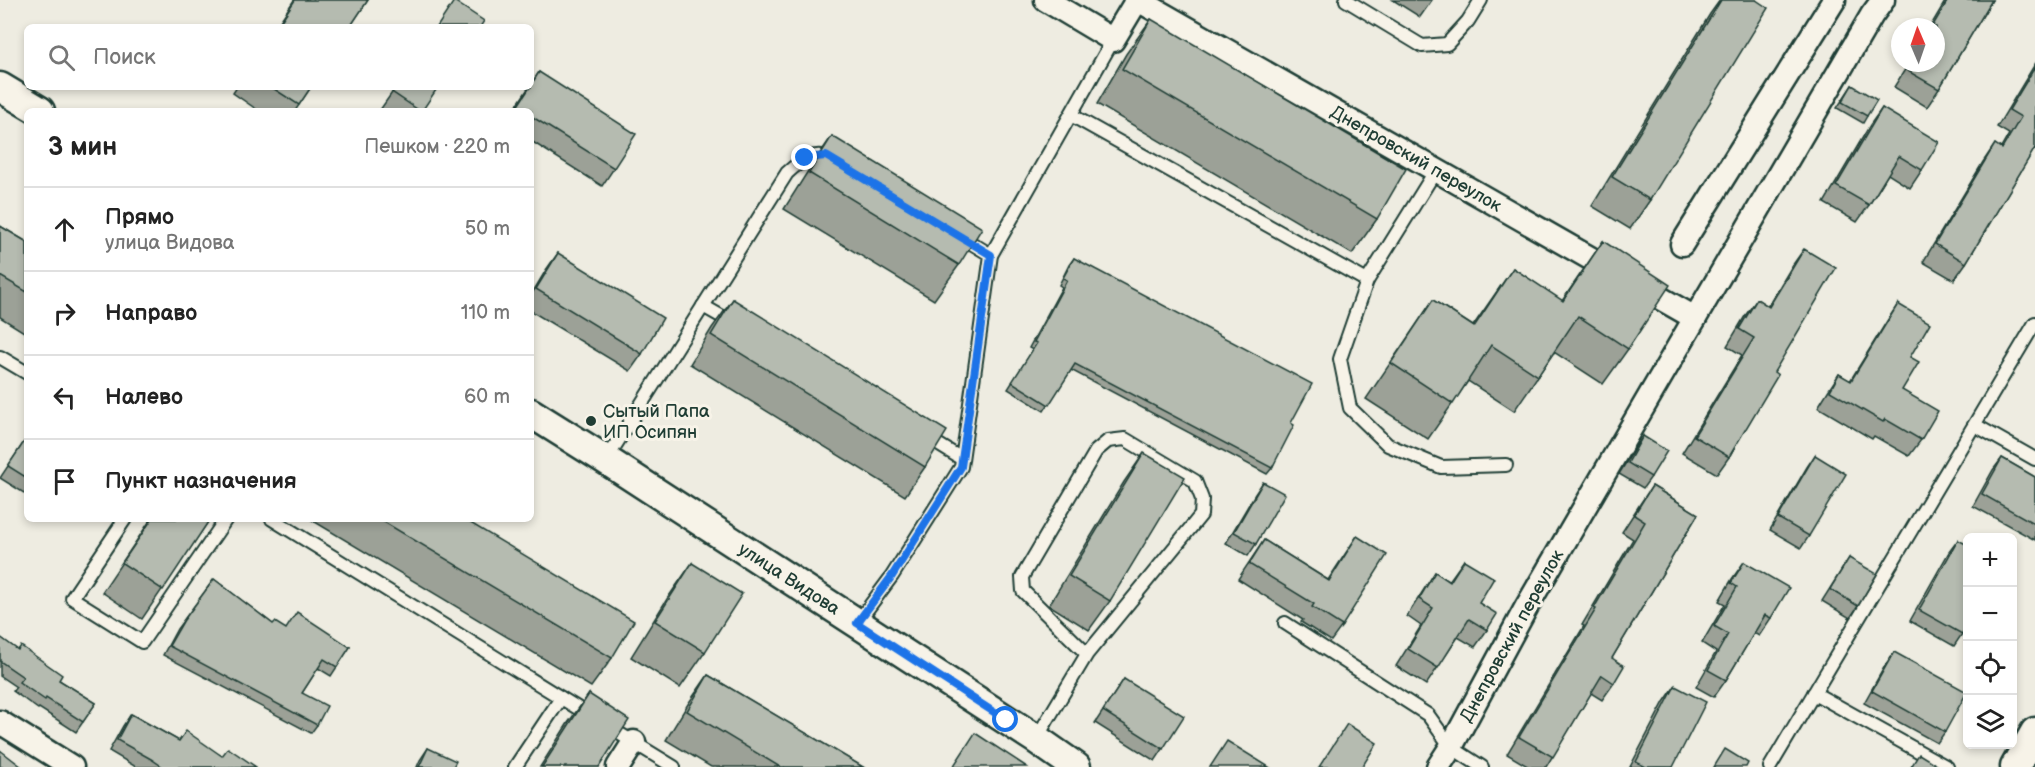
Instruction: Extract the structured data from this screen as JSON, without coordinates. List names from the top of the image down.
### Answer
{
  "streets": {
    "street": ["Днепровский переулок", "улица Видова"]
  },
  "places": ["Сытый Папа ИП Осипян"],
  "north": "top",
  "page": {
    "search": "Поиск",
    "heading": ["3 мин", "Пешком · 220 m"],
    "list": [
      ["Прямо", "улица Видова", "50 m"],
      ["Направо", "110 m"],
      ["Налево", "60 m"],
      "Пункт назначения"
    ],
    "map_buttons": ["+", "−"]
  }
}
